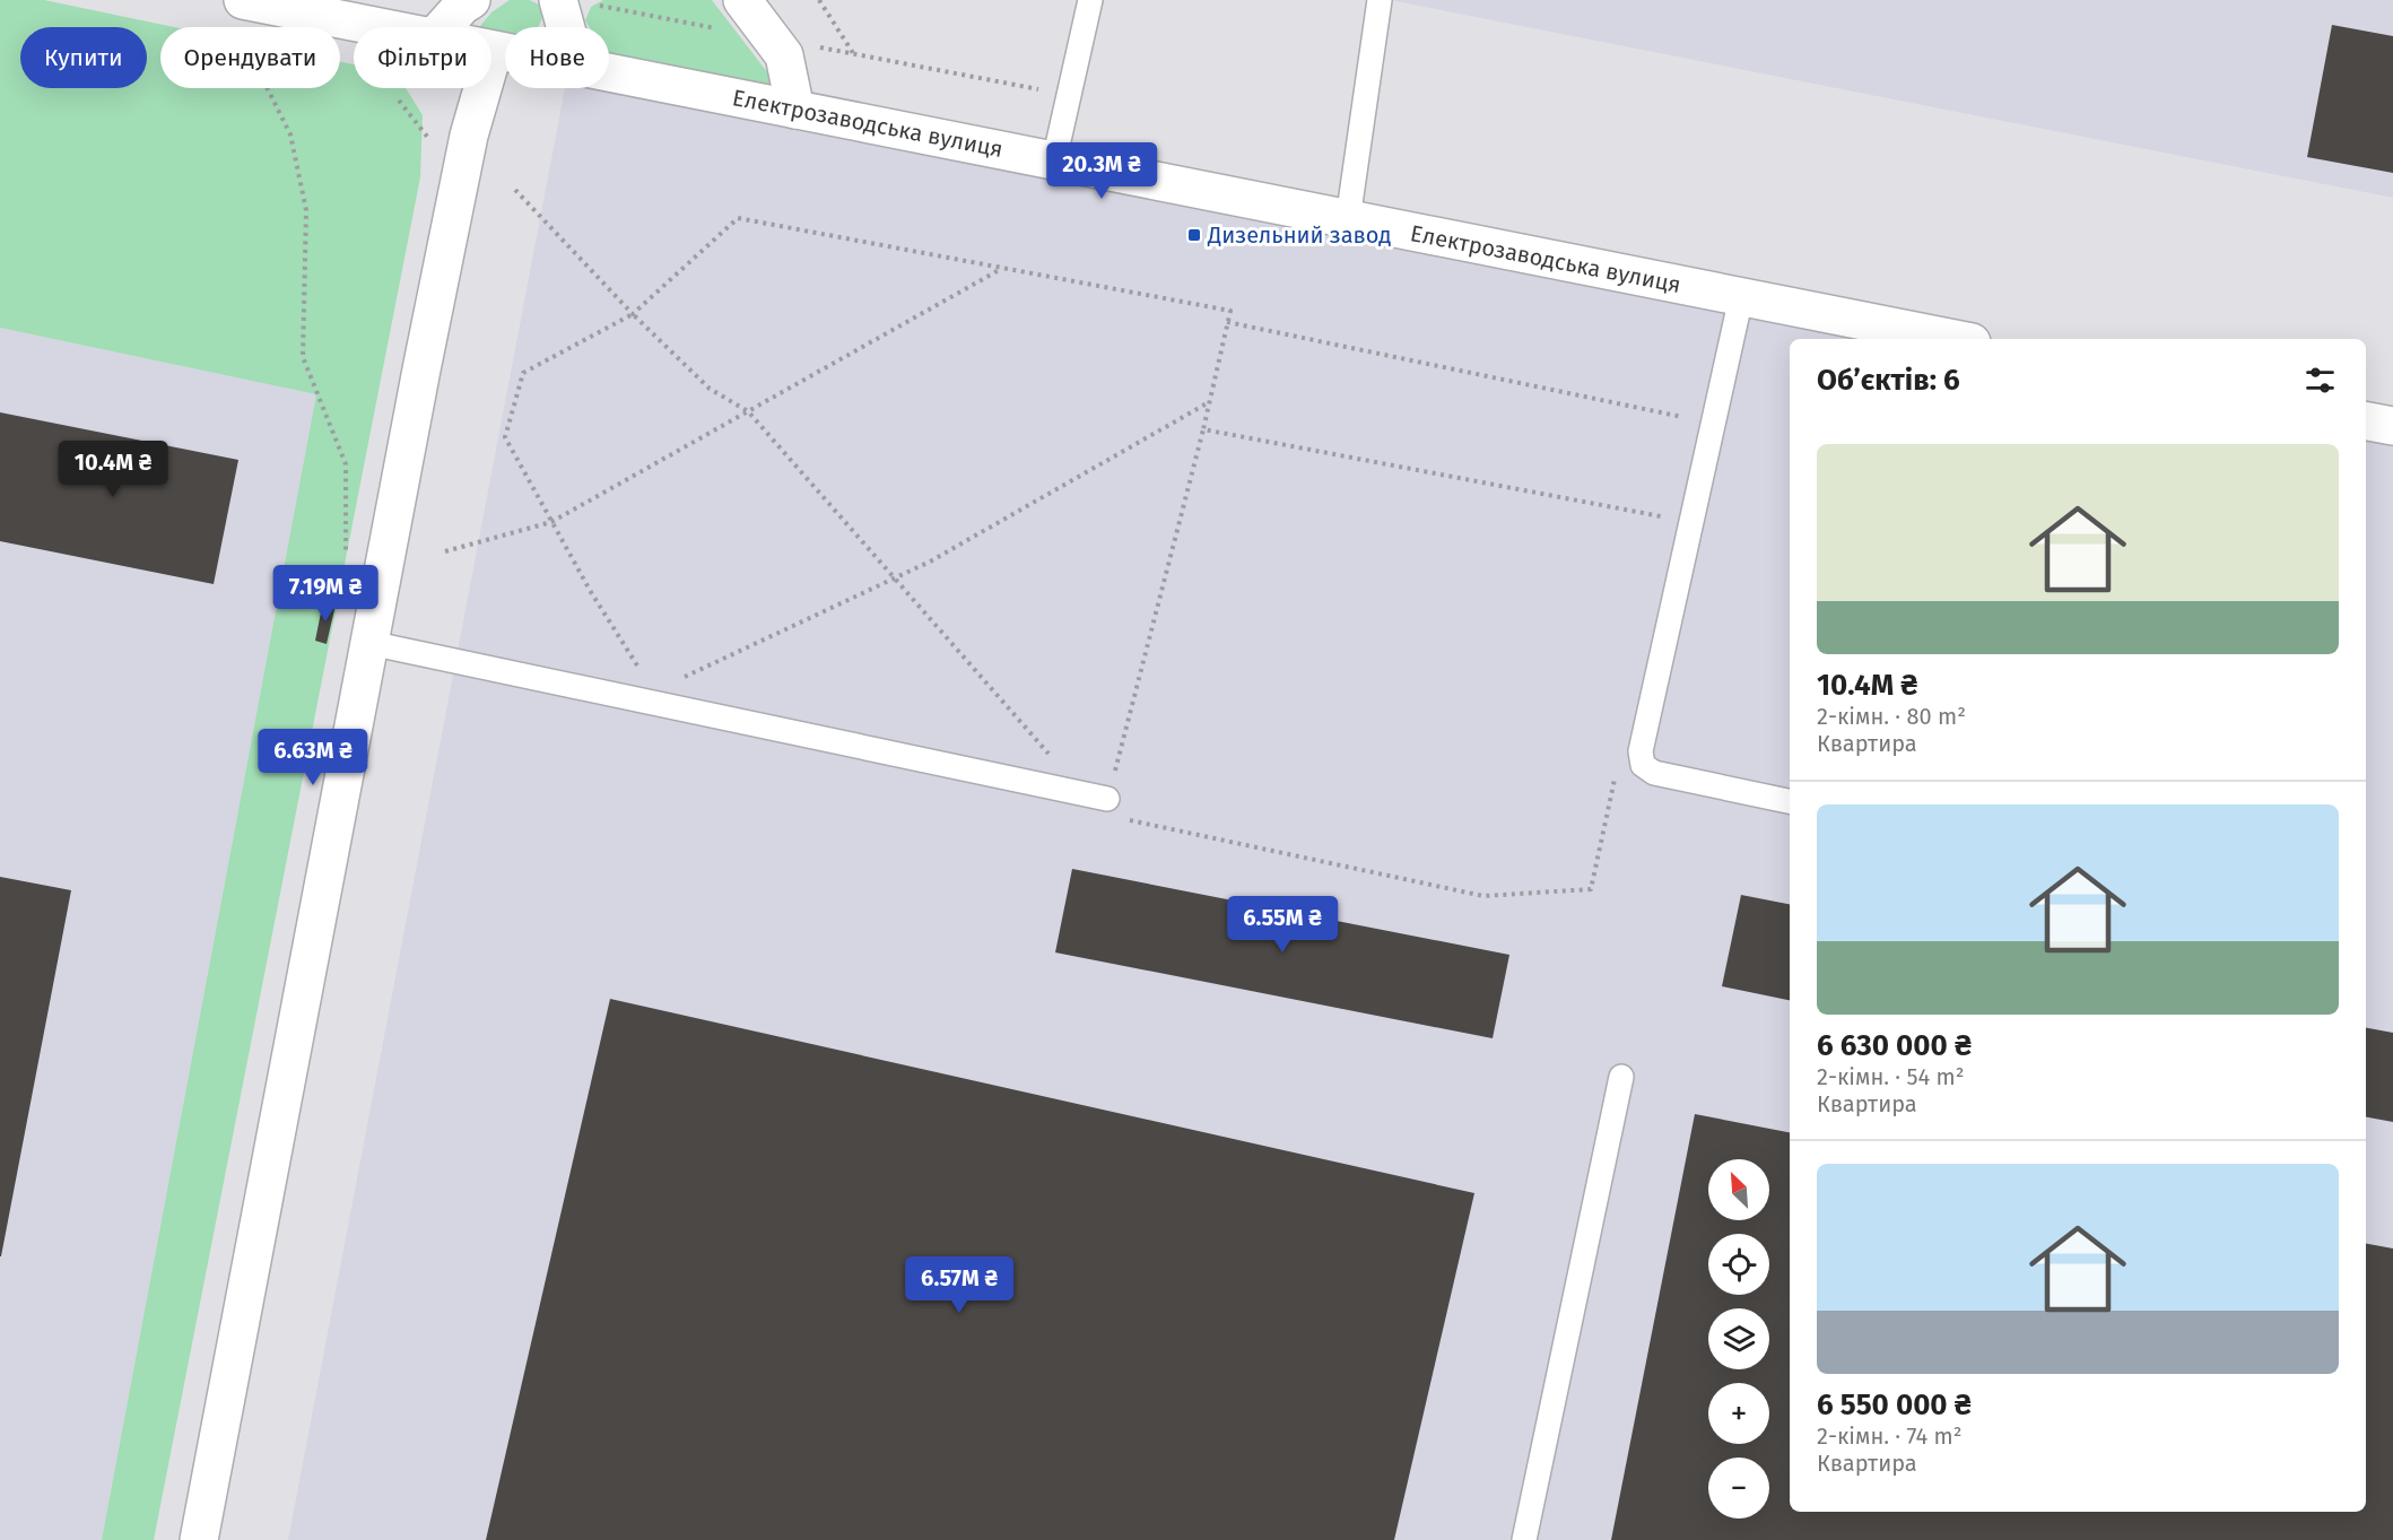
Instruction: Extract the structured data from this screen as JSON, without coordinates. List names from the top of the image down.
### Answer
{
  "streets": {
    "main road": ["Електрозаводська вулиця"]
  },
  "places": {
    "transit": ["Дизельний завод"]
  },
  "north": "top left",
  "page": {
    "chip": [
      "Купити",
      "Орендувати",
      "Фільтри",
      "Нове"
    ],
    "price": [
      "20.3M ₴",
      "10.4M ₴",
      "7.19M ₴",
      "6.63M ₴",
      "6.55M ₴",
      "6.57M ₴"
    ],
    "heading": "Об’єктів: 6",
    "list": [
      {
        "name": "10.4M ₴",
        "note": "2-кімн. · 80 m² · Квартира"
      },
      {
        "name": "6 630 000 ₴",
        "note": "2-кімн. · 54 m² · Квартира"
      },
      {
        "name": "6 550 000 ₴",
        "note": "2-кімн. · 74 m² · Квартира"
      }
    ],
    "map_buttons": ["+", "−"]
  }
}
